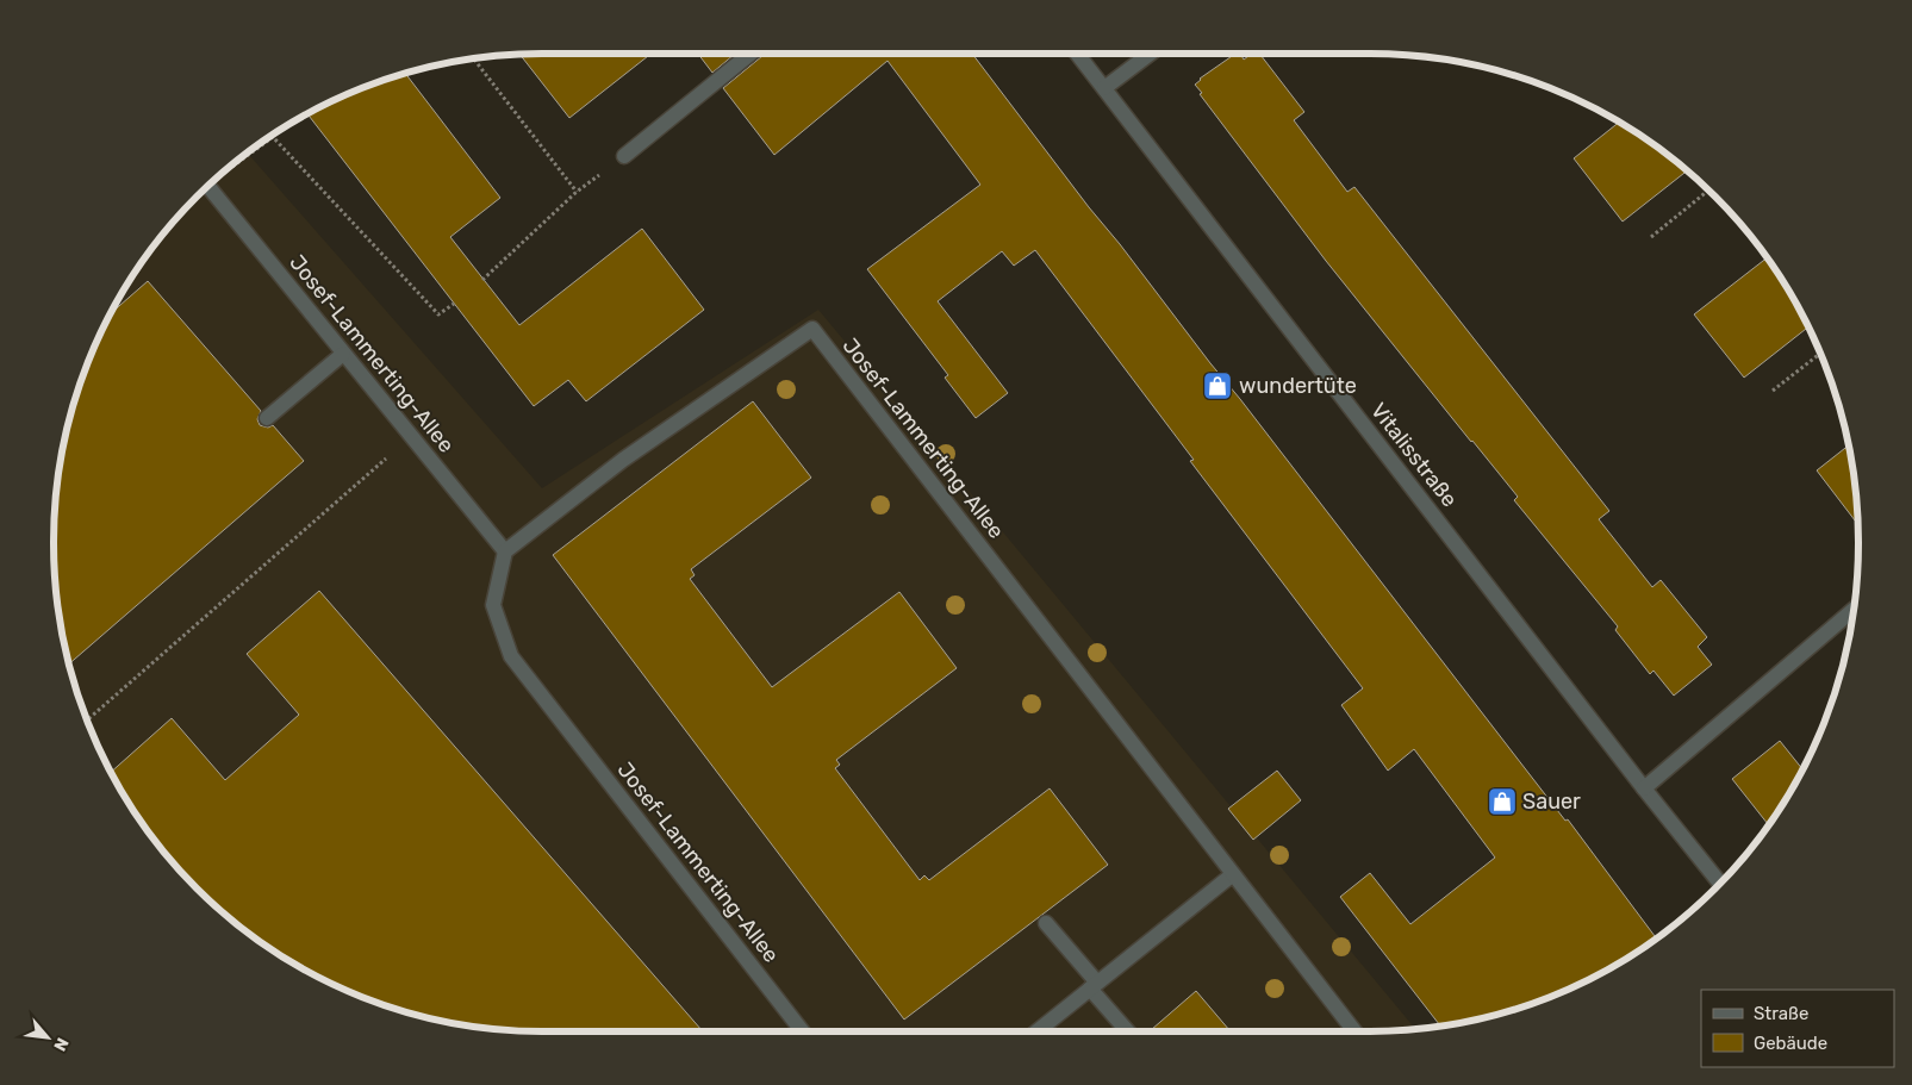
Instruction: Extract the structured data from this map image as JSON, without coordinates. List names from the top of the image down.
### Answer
{
  "streets": {
    "street": ["Josef-Lammerting-Allee", "Vitalisstraße"]
  },
  "places": {
    "shop": ["wundertüte", "Sauer"]
  },
  "legend": ["Straße", "Gebäude"],
  "north": "bottom right"
}
